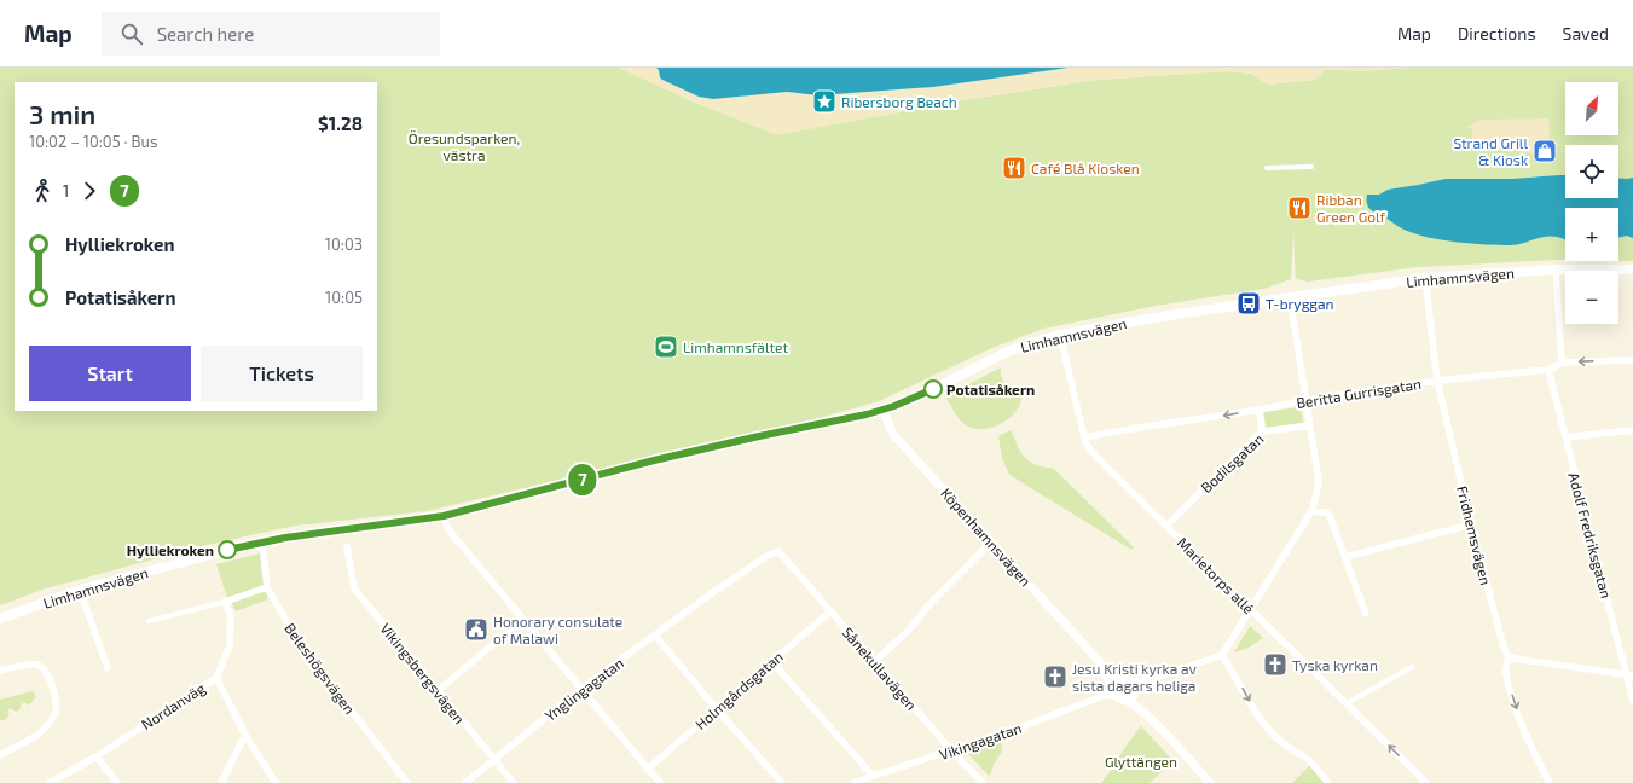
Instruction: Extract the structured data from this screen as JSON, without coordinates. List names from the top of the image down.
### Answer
{
  "streets": {
    "main road": ["Limhamnsvägen"],
    "street": [
      "Beritta Gurrisgatan",
      "Bodilsgatan",
      "Fridhemsvägen",
      "Adolf Fredriksgatan",
      "Köpenhamnsvägen",
      "Marietorps allé",
      "Beleshögsvägen",
      "Sånekullavägen",
      "Vikingsbergsvägen",
      "Ynglingagatan",
      "Holmgårdsgatan",
      "Nordanväg",
      "Vikingagatan"
    ]
  },
  "crossings": [
    ["Limhamnsvägen", "Fridhemsvägen"],
    ["Limhamnsvägen", "Köpenhamnsvägen"],
    ["Limhamnsvägen", "Marietorps allé"],
    ["Limhamnsvägen", "Beleshögsvägen"],
    ["Beritta Gurrisgatan", "Fridhemsvägen"],
    ["Beritta Gurrisgatan", "Adolf Fredriksgatan"],
    ["Beritta Gurrisgatan", "Marietorps allé"],
    ["Bodilsgatan", "Marietorps allé"],
    ["Köpenhamnsvägen", "Vikingagatan"],
    ["Sånekullavägen", "Ynglingagatan"],
    ["Sånekullavägen", "Holmgårdsgatan"],
    ["Sånekullavägen", "Vikingagatan"],
    ["Vikingsbergsvägen", "Ynglingagatan"]
  ],
  "one_way": ["Beritta Gurrisgatan"],
  "parks": ["Öresundsparken, västra", "Glyttängen"],
  "places": {
    "place": ["Ribersborg Beach"],
    "shop": ["Strand Grill & Kiosk"],
    "restaurant": ["Café Blå Kiosken", "Ribban Green Golf"],
    "bus stop": ["T-bryggan"],
    "sports": ["Limhamnsfältet"],
    "other": ["Potatisåkern", "Hylliekroken"],
    "public building": ["Honorary consulate of Malawi"],
    "church": ["Tyska kyrkan", "Jesu Kristi kyrka av sista dagars heliga"]
  },
  "lines": ["bus line 7"],
  "north": "top right",
  "page": {
    "header": "Map",
    "search": "Search here",
    "nav": ["Map", "Directions", "Saved"],
    "on_map": "7",
    "map_buttons": ["+", "−"],
    "heading": ["3 min", "10:02 – 10:05 · Bus", "$1.28"],
    "legs": ["1", "7"],
    "list": [
      {
        "name": "Hylliekroken",
        "value": "10:03"
      },
      {
        "name": "Potatisåkern",
        "value": "10:05"
      }
    ],
    "buttons": ["Start", "Tickets"]
  }
}
